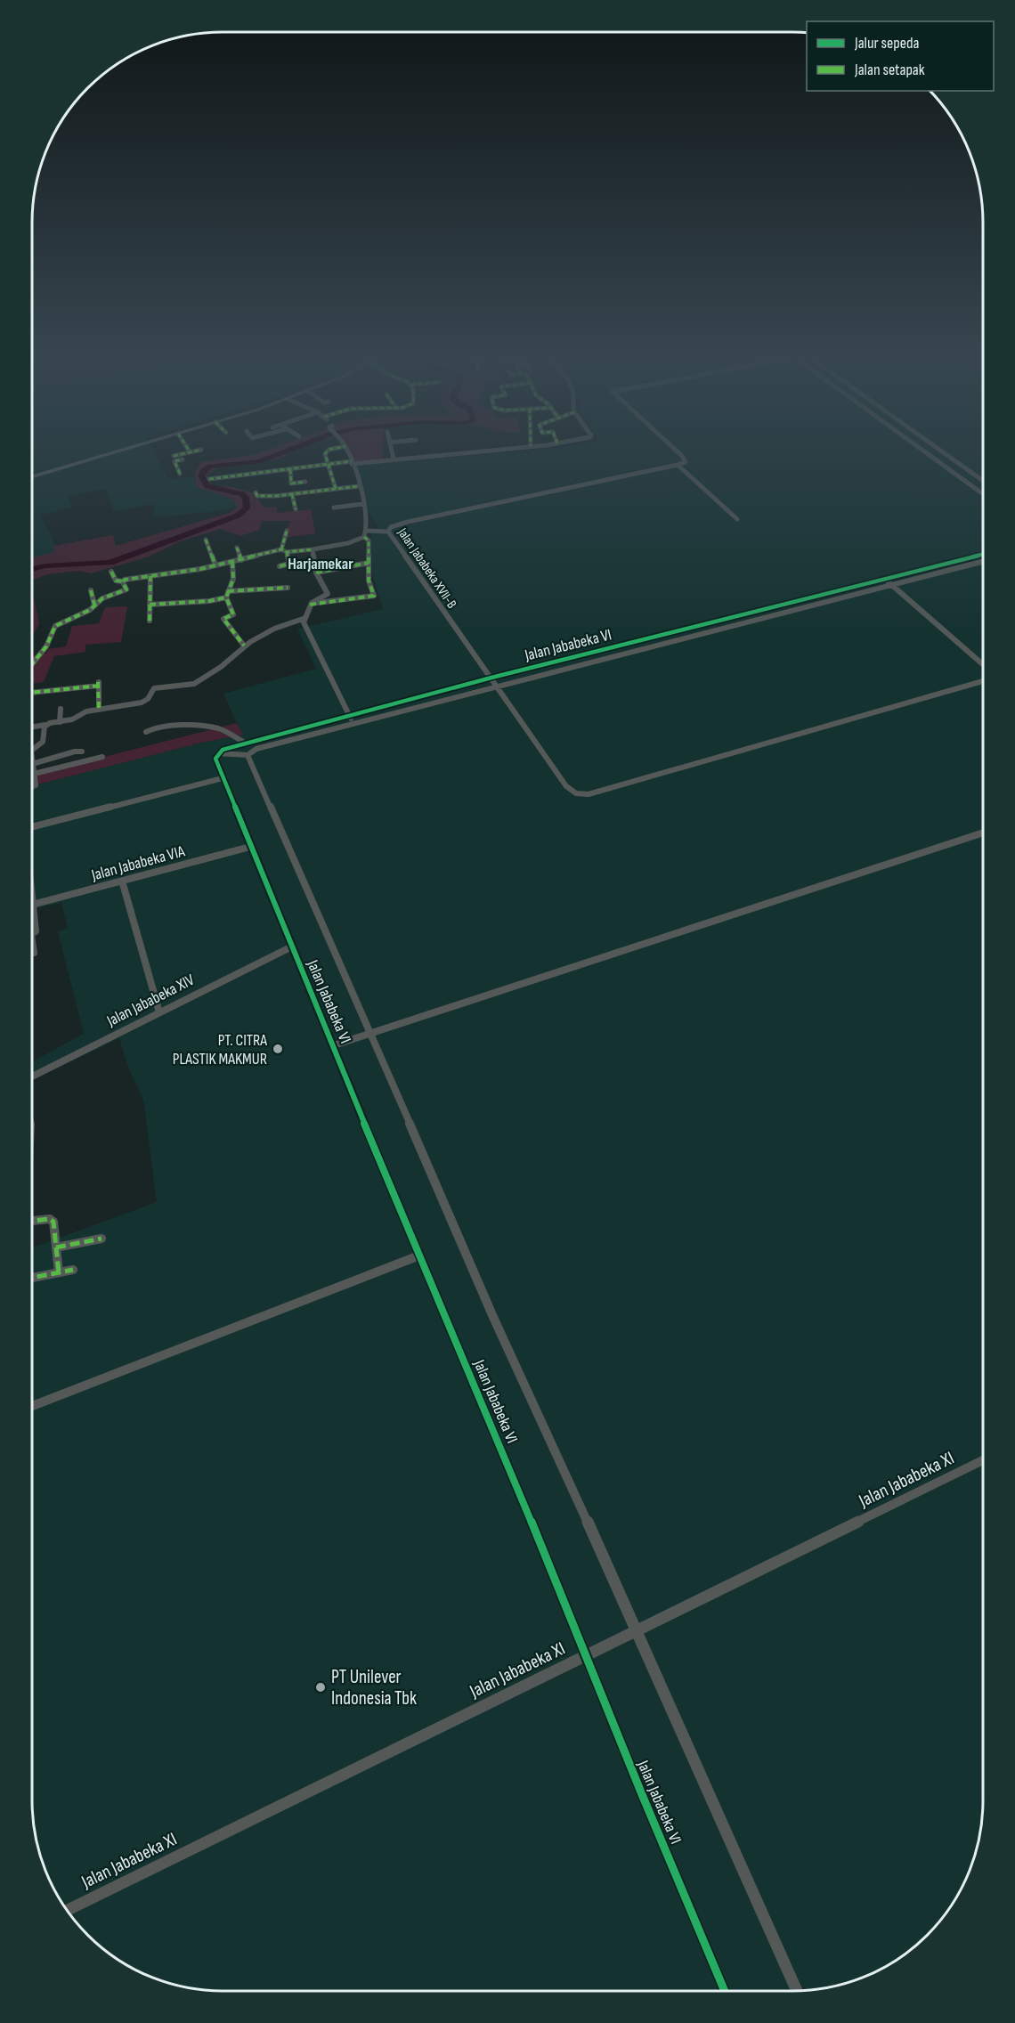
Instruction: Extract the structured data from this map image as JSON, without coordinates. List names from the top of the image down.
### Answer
{
  "streets": {
    "street": [
      "Jalan Jababeka XVII-B",
      "Jalan Jababeka VI",
      "Jalan Jababeka VIA",
      "Jalan Jababeka XIV",
      "Jalan Jababeka XI"
    ]
  },
  "crossings": [
    ["Jalan Jababeka XVII-B", "Jalan Jababeka VI"],
    ["Jalan Jababeka VI", "Jalan Jababeka VIA"],
    ["Jalan Jababeka VI", "Jalan Jababeka XIV"],
    ["Jalan Jababeka VI", "Jalan Jababeka XI"]
  ],
  "districts": ["Harjamekar"],
  "places": ["PT. CITRA PLASTIK MAKMUR", "PT Unilever Indonesia Tbk"],
  "legend": ["Jalur sepeda", "Jalan setapak"]
}
